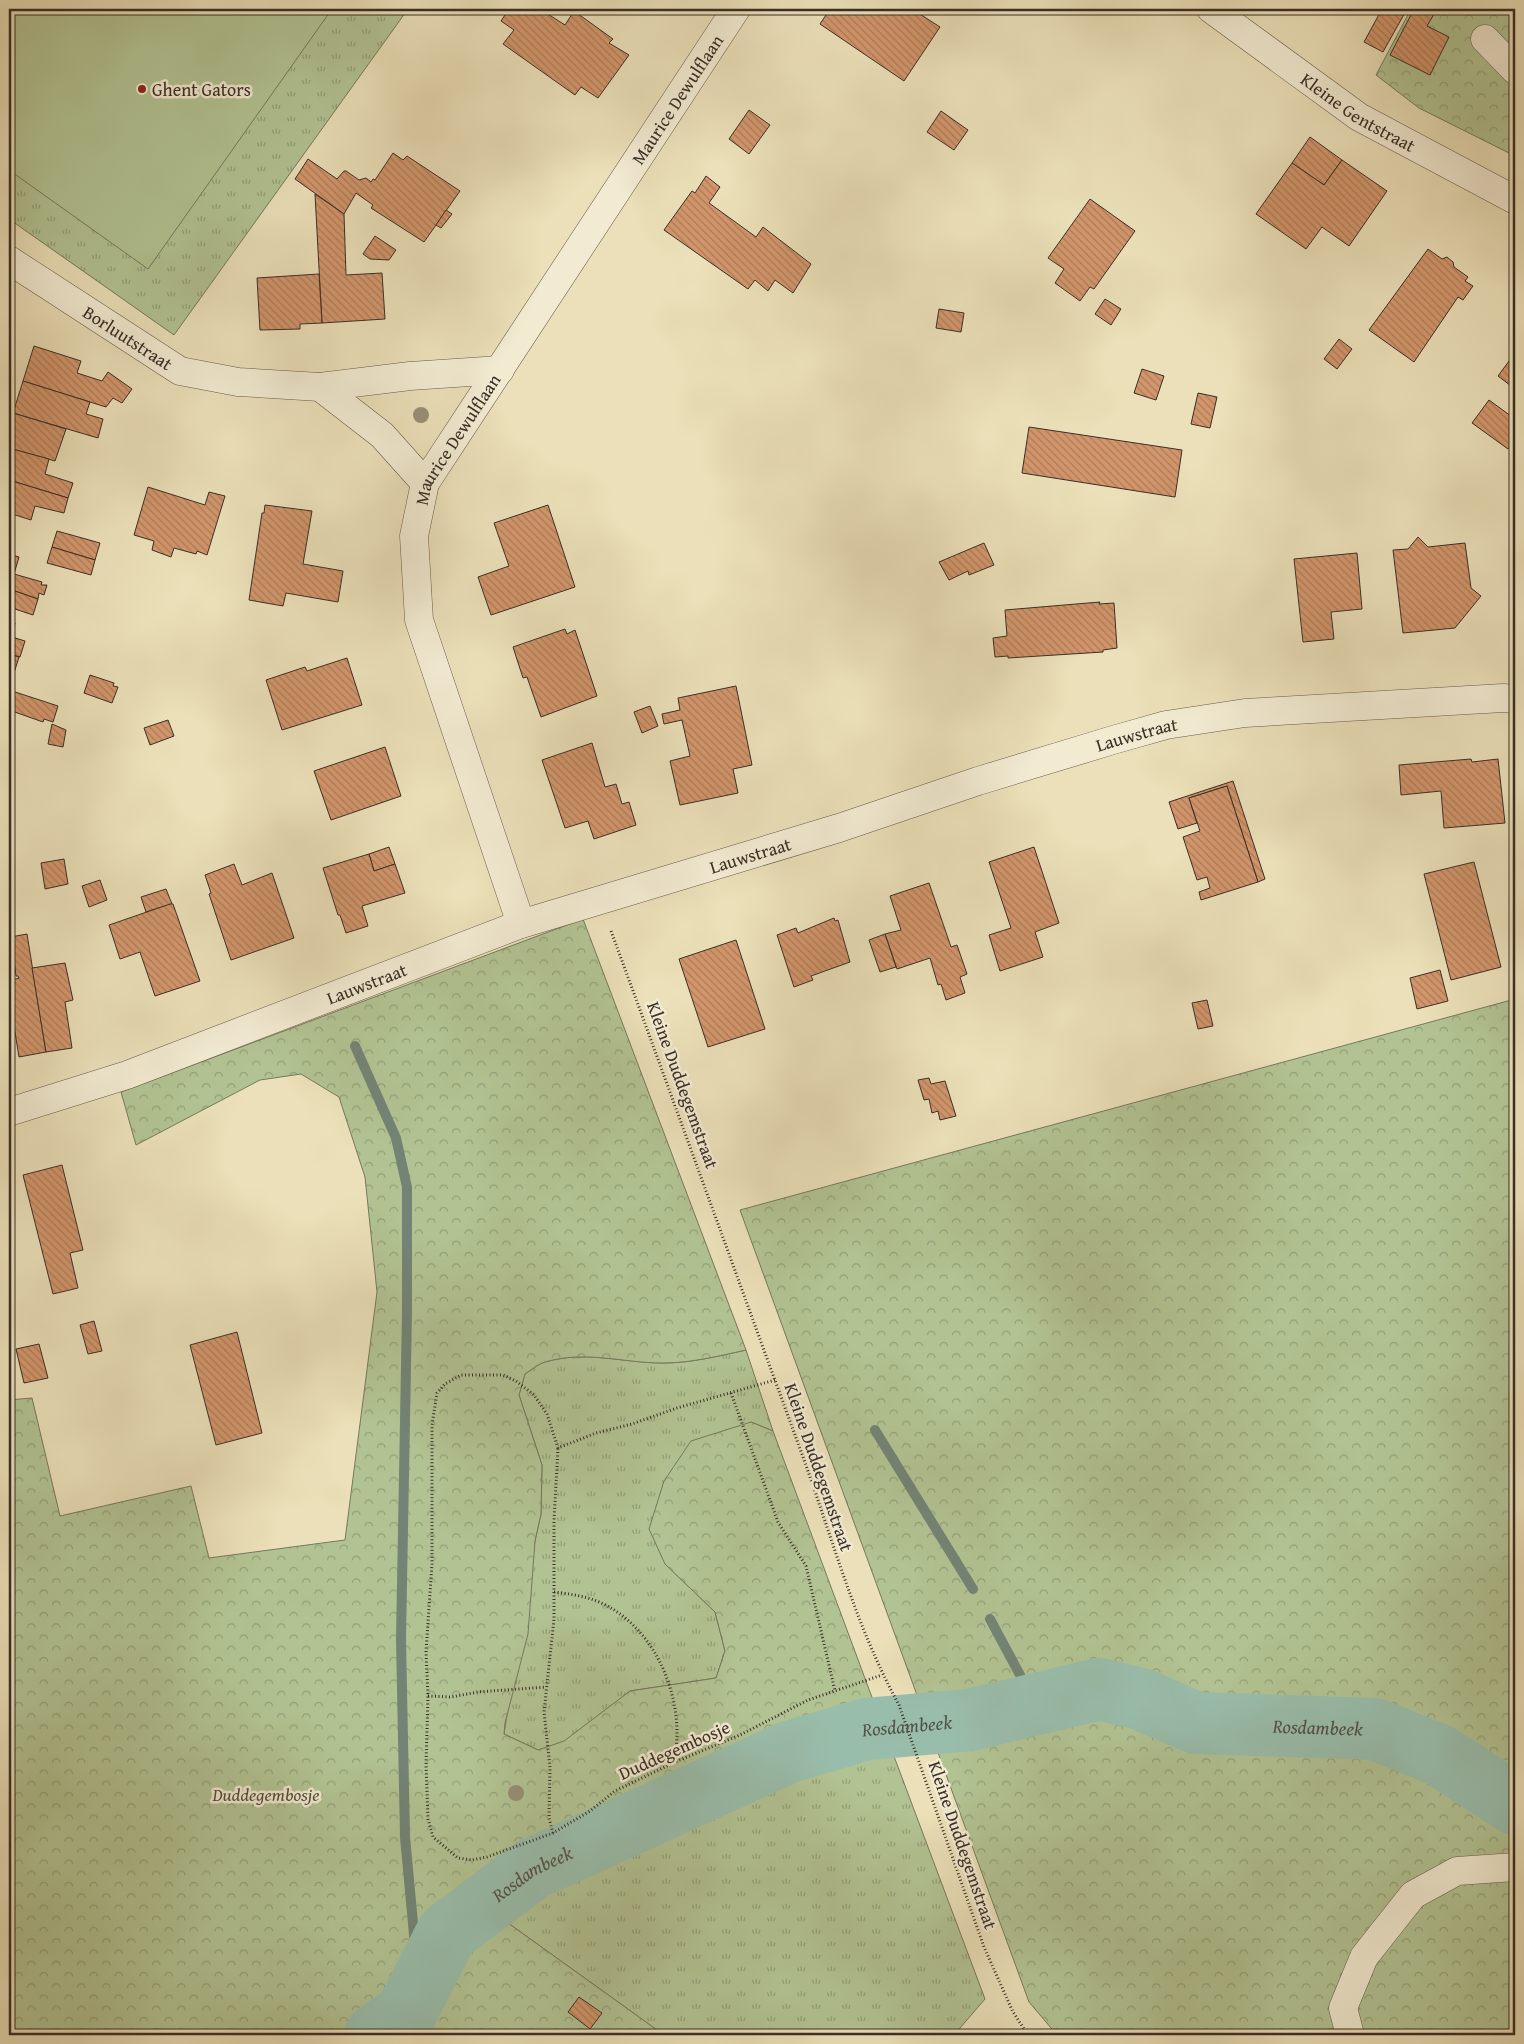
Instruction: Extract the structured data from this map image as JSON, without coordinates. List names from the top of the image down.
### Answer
{
  "streets": {
    "street": [
      "Maurice Dewulflaan",
      "Kleine Gentstraat",
      "Borluutstraat",
      "Lauwstraat"
    ],
    "path": ["Kleine Duddegemstraat", "Duddegembosje"]
  },
  "crossings": [
    ["Maurice Dewulflaan", "Borluutstraat"],
    ["Maurice Dewulflaan", "Lauwstraat"],
    ["Lauwstraat", "Kleine Duddegemstraat"],
    ["Kleine Duddegemstraat", "Duddegembosje"]
  ],
  "water": ["Rosdambeek"],
  "parks": ["Duddegembosje"],
  "places": ["Ghent Gators"]
}
